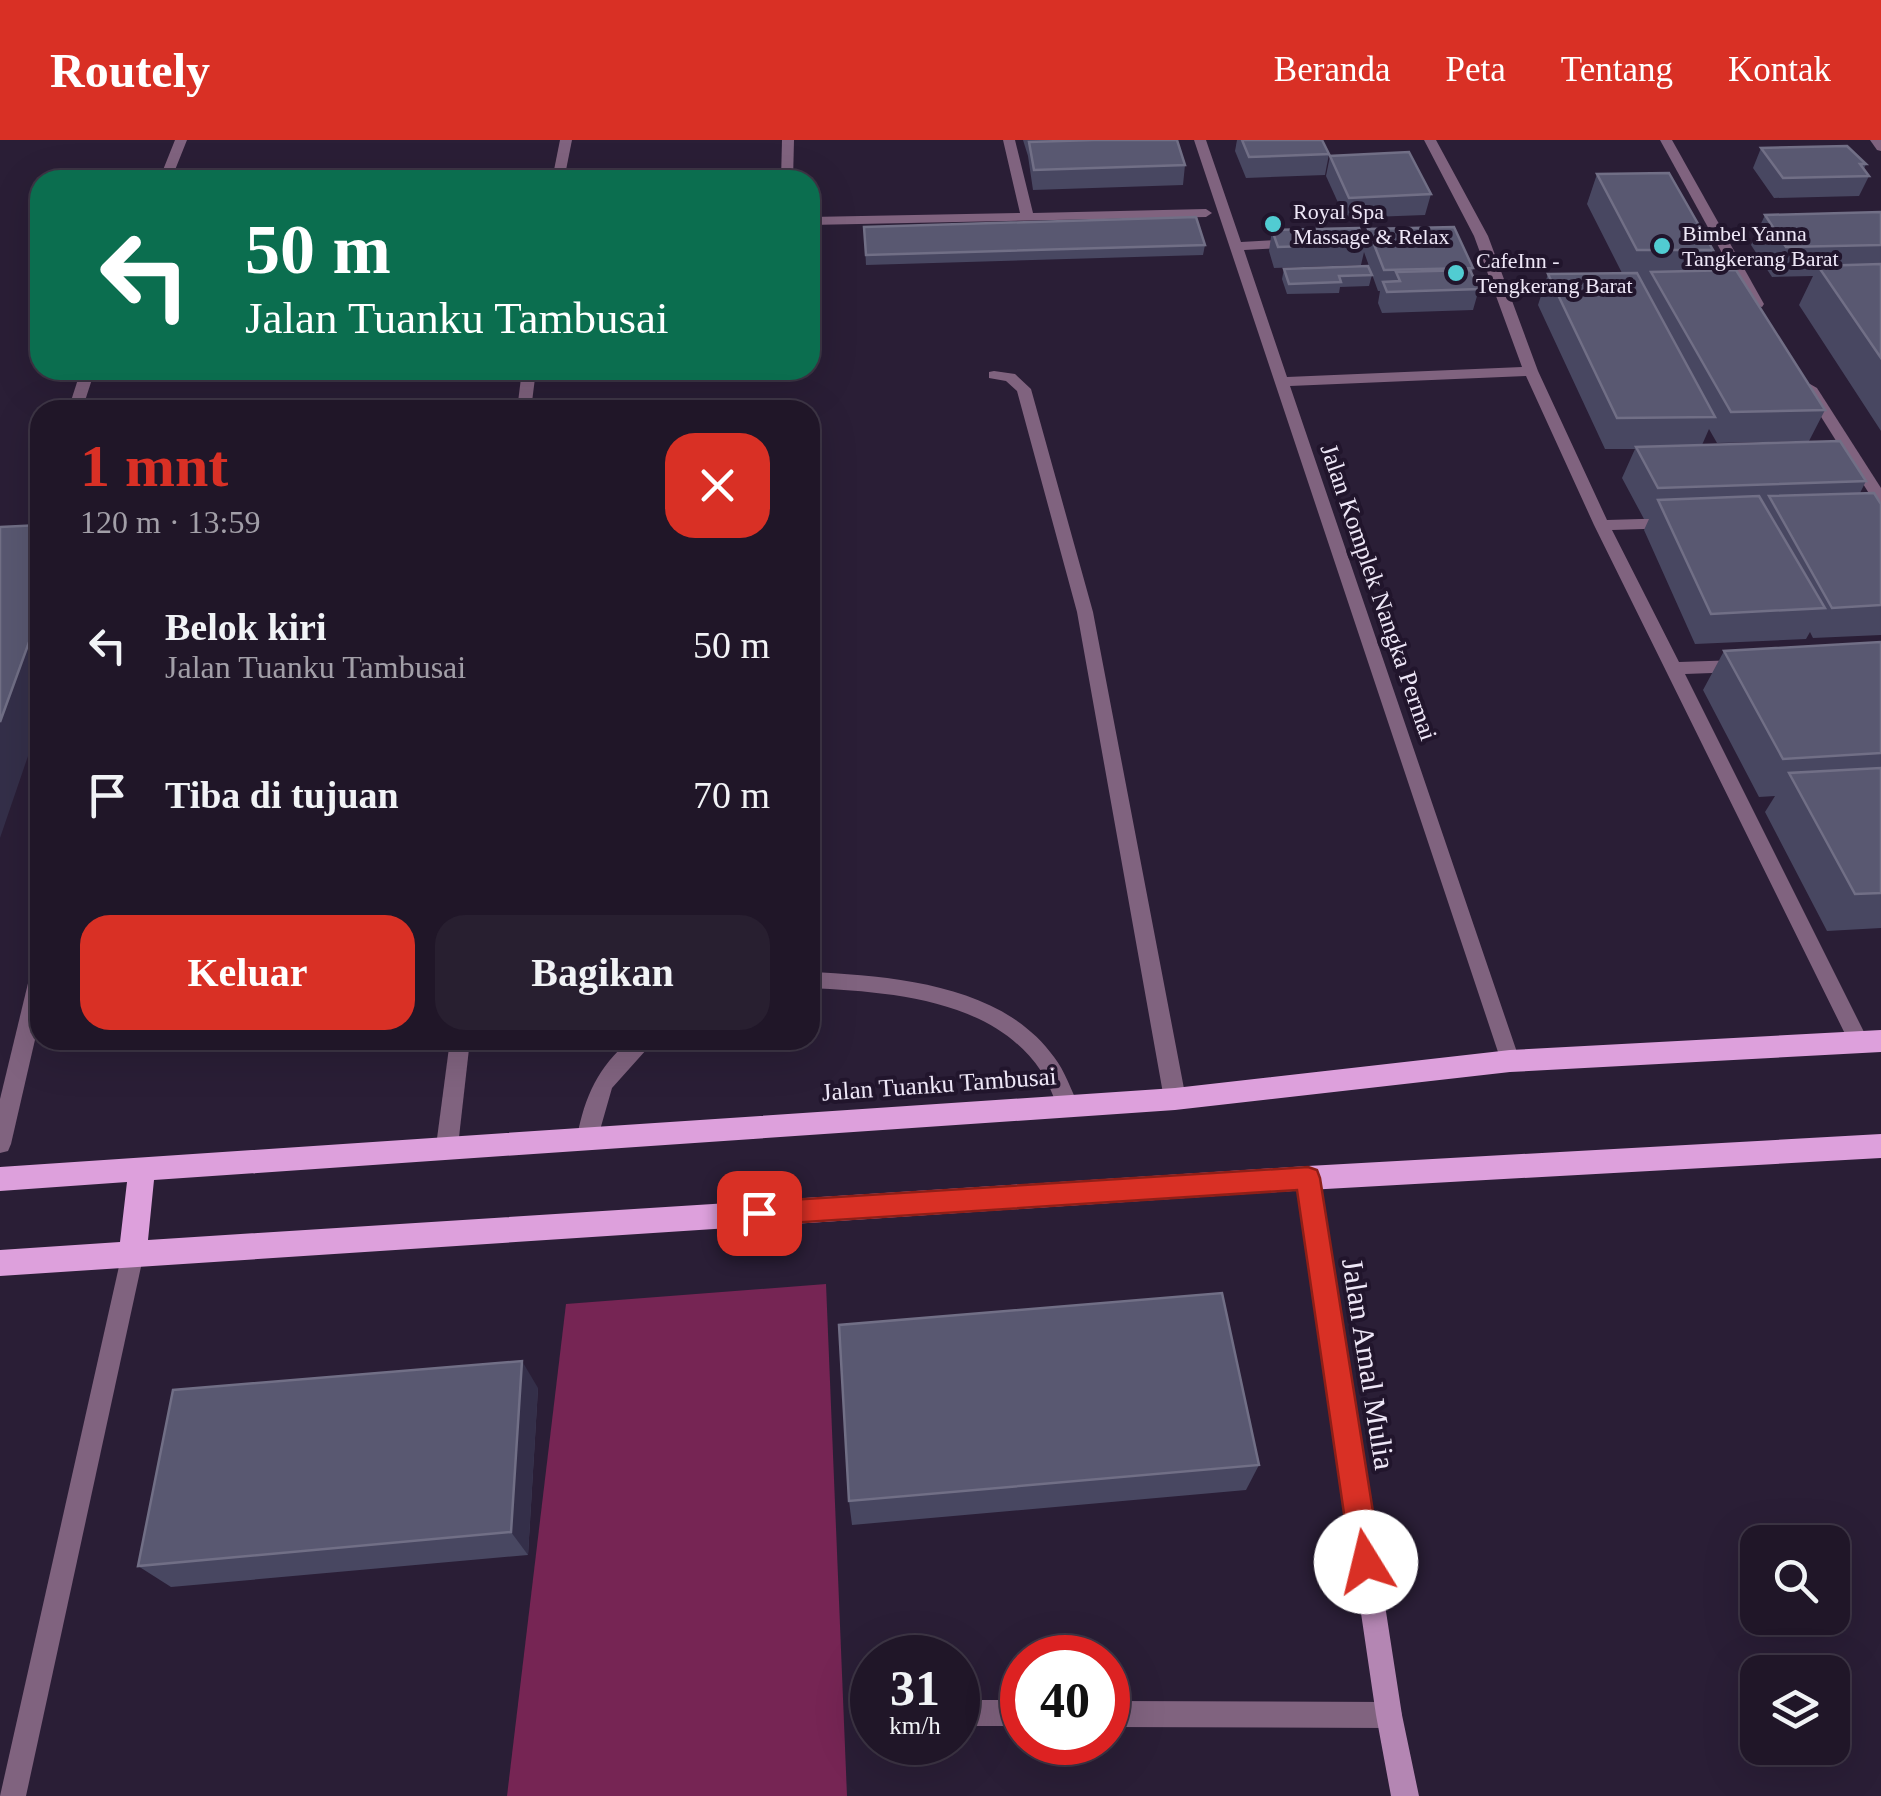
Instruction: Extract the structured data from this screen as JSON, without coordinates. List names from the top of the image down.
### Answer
{
  "streets": {
    "main road": ["Jalan Tuanku Tambusai"],
    "street": ["Jalan Komplek Nangka Permai", "Jalan Amal Mulia"]
  },
  "crossings": [
    ["Jalan Komplek Nangka Permai", "Jalan Tuanku Tambusai"]
  ],
  "places": ["Royal Spa Massage & Relax", "Bimbel Yanna Tangkerang Barat", "CafeInn - Tengkerang Barat"],
  "page": {
    "header": "Routely",
    "nav": [
      "Beranda",
      "Peta",
      "Tentang",
      "Kontak"
    ],
    "turn": ["50 m", "Jalan Tuanku Tambusai"],
    "heading": ["1 mnt", "120 m · 13:59"],
    "list": [
      {
        "name": "Belok kiri",
        "note": "Jalan Tuanku Tambusai",
        "value": "50 m"
      },
      {
        "name": "Tiba di tujuan",
        "value": "70 m"
      }
    ],
    "buttons": ["Keluar", "Bagikan"],
    "speed": "31 km/h",
    "limit": "40"
  }
}
